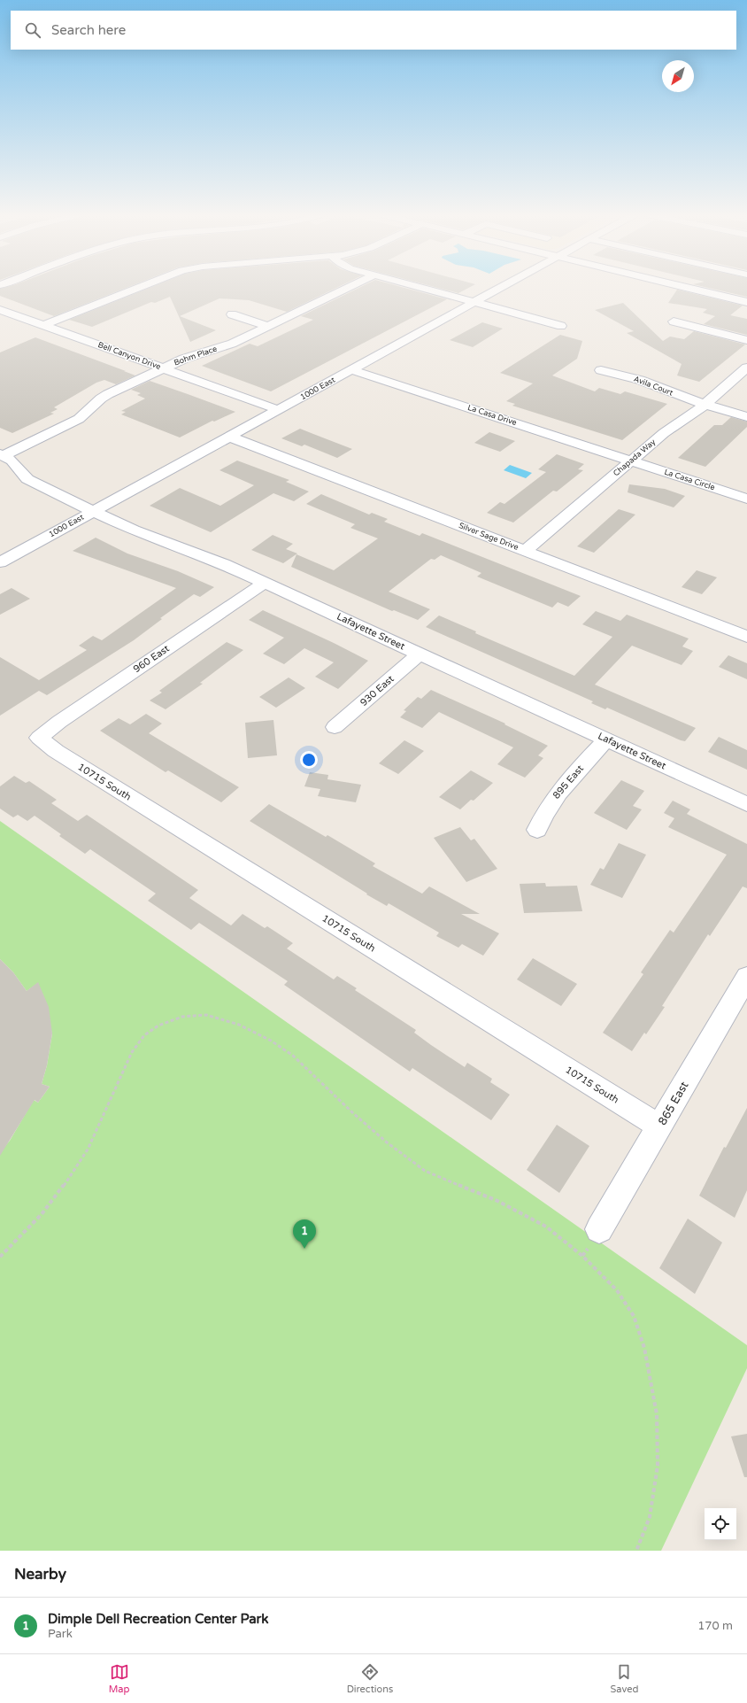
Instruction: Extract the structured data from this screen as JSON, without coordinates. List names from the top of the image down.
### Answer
{
  "streets": {
    "street": [
      "Bell Canyon Drive",
      "Bohm Place",
      "Avila Court",
      "1000 East",
      "La Casa Drive",
      "Chapada Way",
      "La Casa Circle",
      "Silver Sage Drive",
      "Lafayette Street",
      "960 East",
      "930 East",
      "10715 South",
      "895 East",
      "865 East"
    ]
  },
  "crossings": [
    ["Bell Canyon Drive", "Bohm Place"],
    ["Bell Canyon Drive", "1000 East"],
    ["Bohm Place", "Lafayette Street"],
    ["Avila Court", "Chapada Way"],
    ["1000 East", "La Casa Drive"],
    ["1000 East", "Silver Sage Drive"],
    ["1000 East", "Lafayette Street"],
    ["La Casa Drive", "Chapada Way"],
    ["La Casa Drive", "La Casa Circle"],
    ["Chapada Way", "La Casa Circle"],
    ["Chapada Way", "Silver Sage Drive"],
    ["Lafayette Street", "960 East"],
    ["Lafayette Street", "930 East"],
    ["Lafayette Street", "895 East"],
    ["960 East", "10715 South"],
    ["10715 South", "865 East"]
  ],
  "north": "bottom left",
  "page": {
    "search": "Search here",
    "pins": "1",
    "heading": "Nearby",
    "list": [
      {
        "mark": "1",
        "name": "Dimple Dell Recreation Center Park",
        "note": "Park",
        "value": "170 m"
      }
    ],
    "nav": ["Map", "Directions", "Saved"]
  }
}
